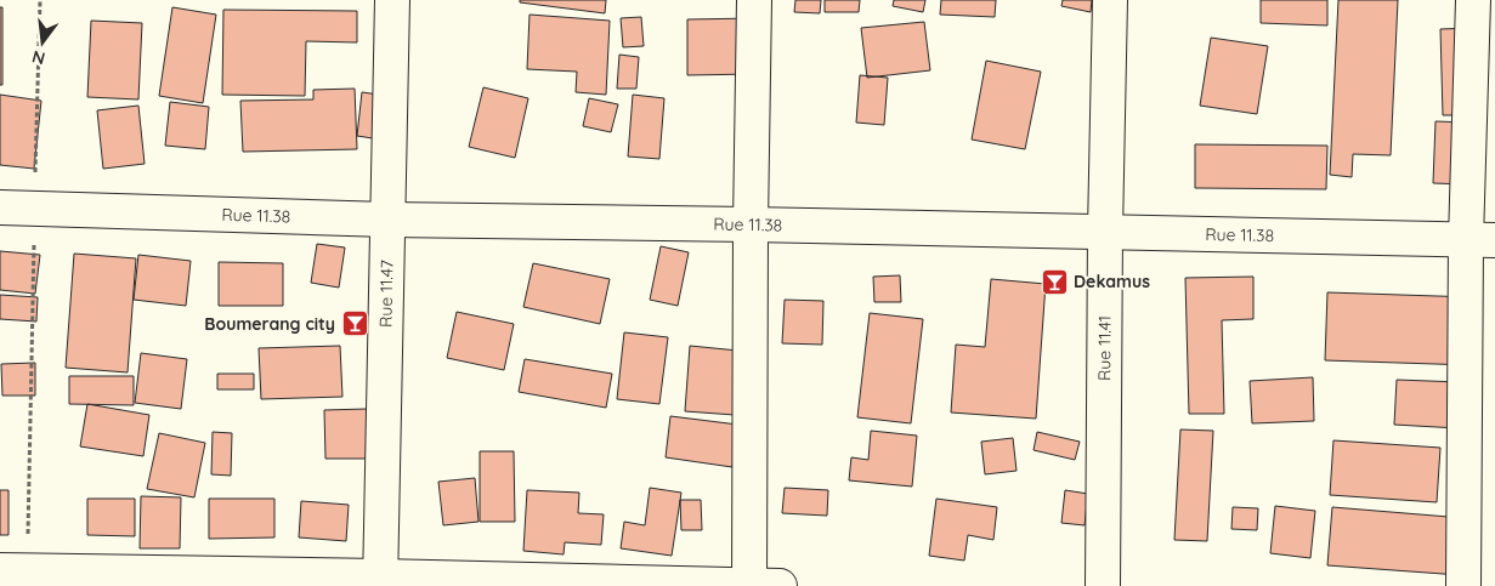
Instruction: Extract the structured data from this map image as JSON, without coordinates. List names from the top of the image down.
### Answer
{
  "streets": {
    "street": ["Rue 11.38", "Rue 11.47", "Rue 11.41"]
  },
  "crossings": [
    ["Rue 11.38", "Rue 11.47"],
    ["Rue 11.38", "Rue 11.41"]
  ],
  "places": {
    "bar": ["Dekamus", "Boumerang city"]
  },
  "north": "bottom"
}
